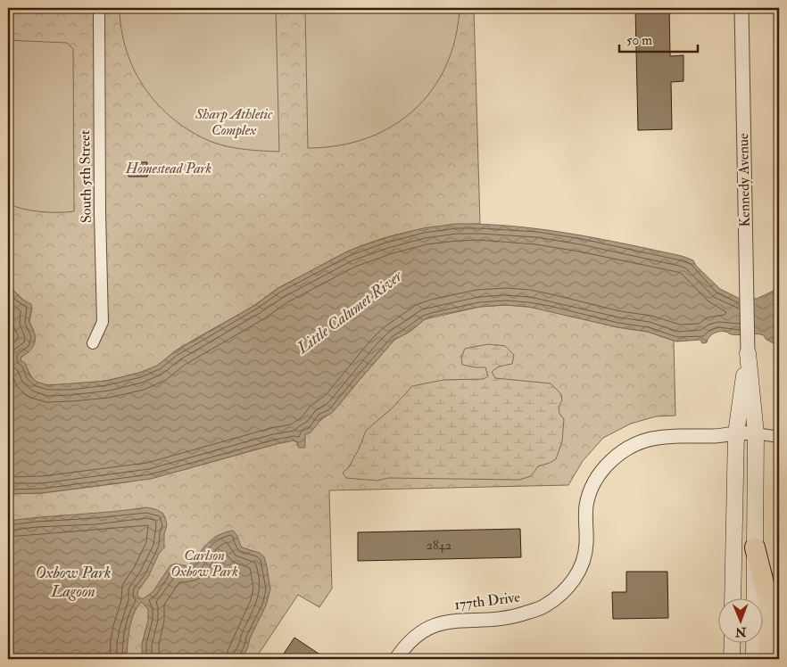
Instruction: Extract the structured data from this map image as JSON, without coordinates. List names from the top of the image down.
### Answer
{
  "streets": {
    "main road": ["Kennedy Avenue"],
    "street": ["South 5th Street", "177th Drive"]
  },
  "crossings": [
    ["Kennedy Avenue", "177th Drive"]
  ],
  "water": ["Little Calumet River", "Oxbow Park Lagoon"],
  "parks": ["Sharp Athletic Complex", "Homestead Park", "Carlson Oxbow Park"],
  "house_numbers": ["2842"],
  "scale_bar": "50 m",
  "north": "bottom"
}
